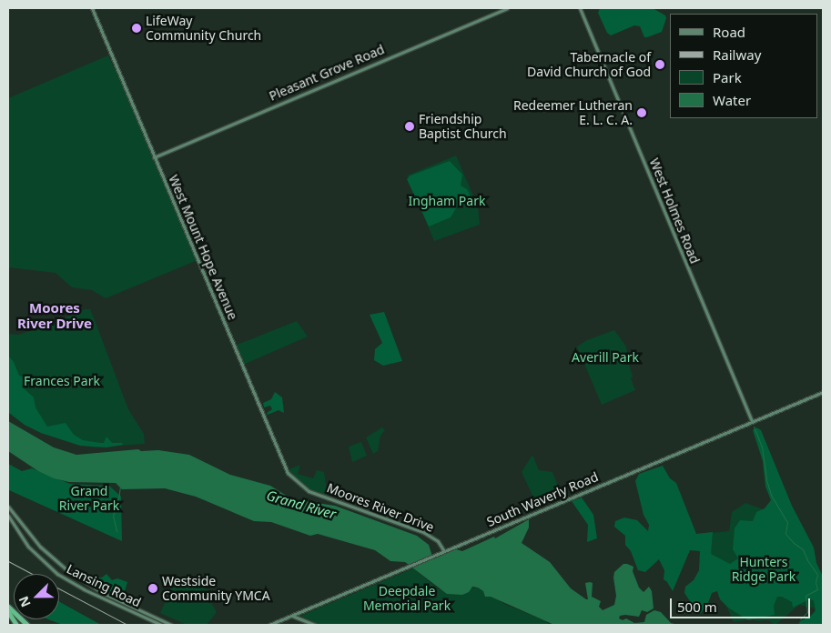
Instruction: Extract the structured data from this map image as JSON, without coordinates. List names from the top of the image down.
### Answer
{
  "streets": {
    "street": [
      "Pleasant Grove Road",
      "West Holmes Road",
      "West Mount Hope Avenue",
      "South Waverly Road",
      "Moores River Drive",
      "Lansing Road"
    ]
  },
  "crossings": [
    ["Pleasant Grove Road", "West Mount Hope Avenue"],
    ["West Holmes Road", "South Waverly Road"],
    ["West Mount Hope Avenue", "Moores River Drive"],
    ["South Waverly Road", "Moores River Drive"]
  ],
  "districts": ["Moores River Drive"],
  "water": ["Grand River"],
  "parks": [
    "Ingham Park",
    "Averill Park",
    "Frances Park",
    "Grand River Park",
    "Hunters Ridge Park",
    "Deepdale Memorial Park"
  ],
  "places": [
    "LifeWay Community Church",
    "Tabernacle of David Church of God",
    "Redeemer Lutheran E. L. C. A.",
    "Friendship Baptist Church",
    "Westside Community YMCA"
  ],
  "legend": [
    "Road",
    "Railway",
    "Park",
    "Water"
  ],
  "scale_bar": "500 m",
  "north": "bottom left"
}
